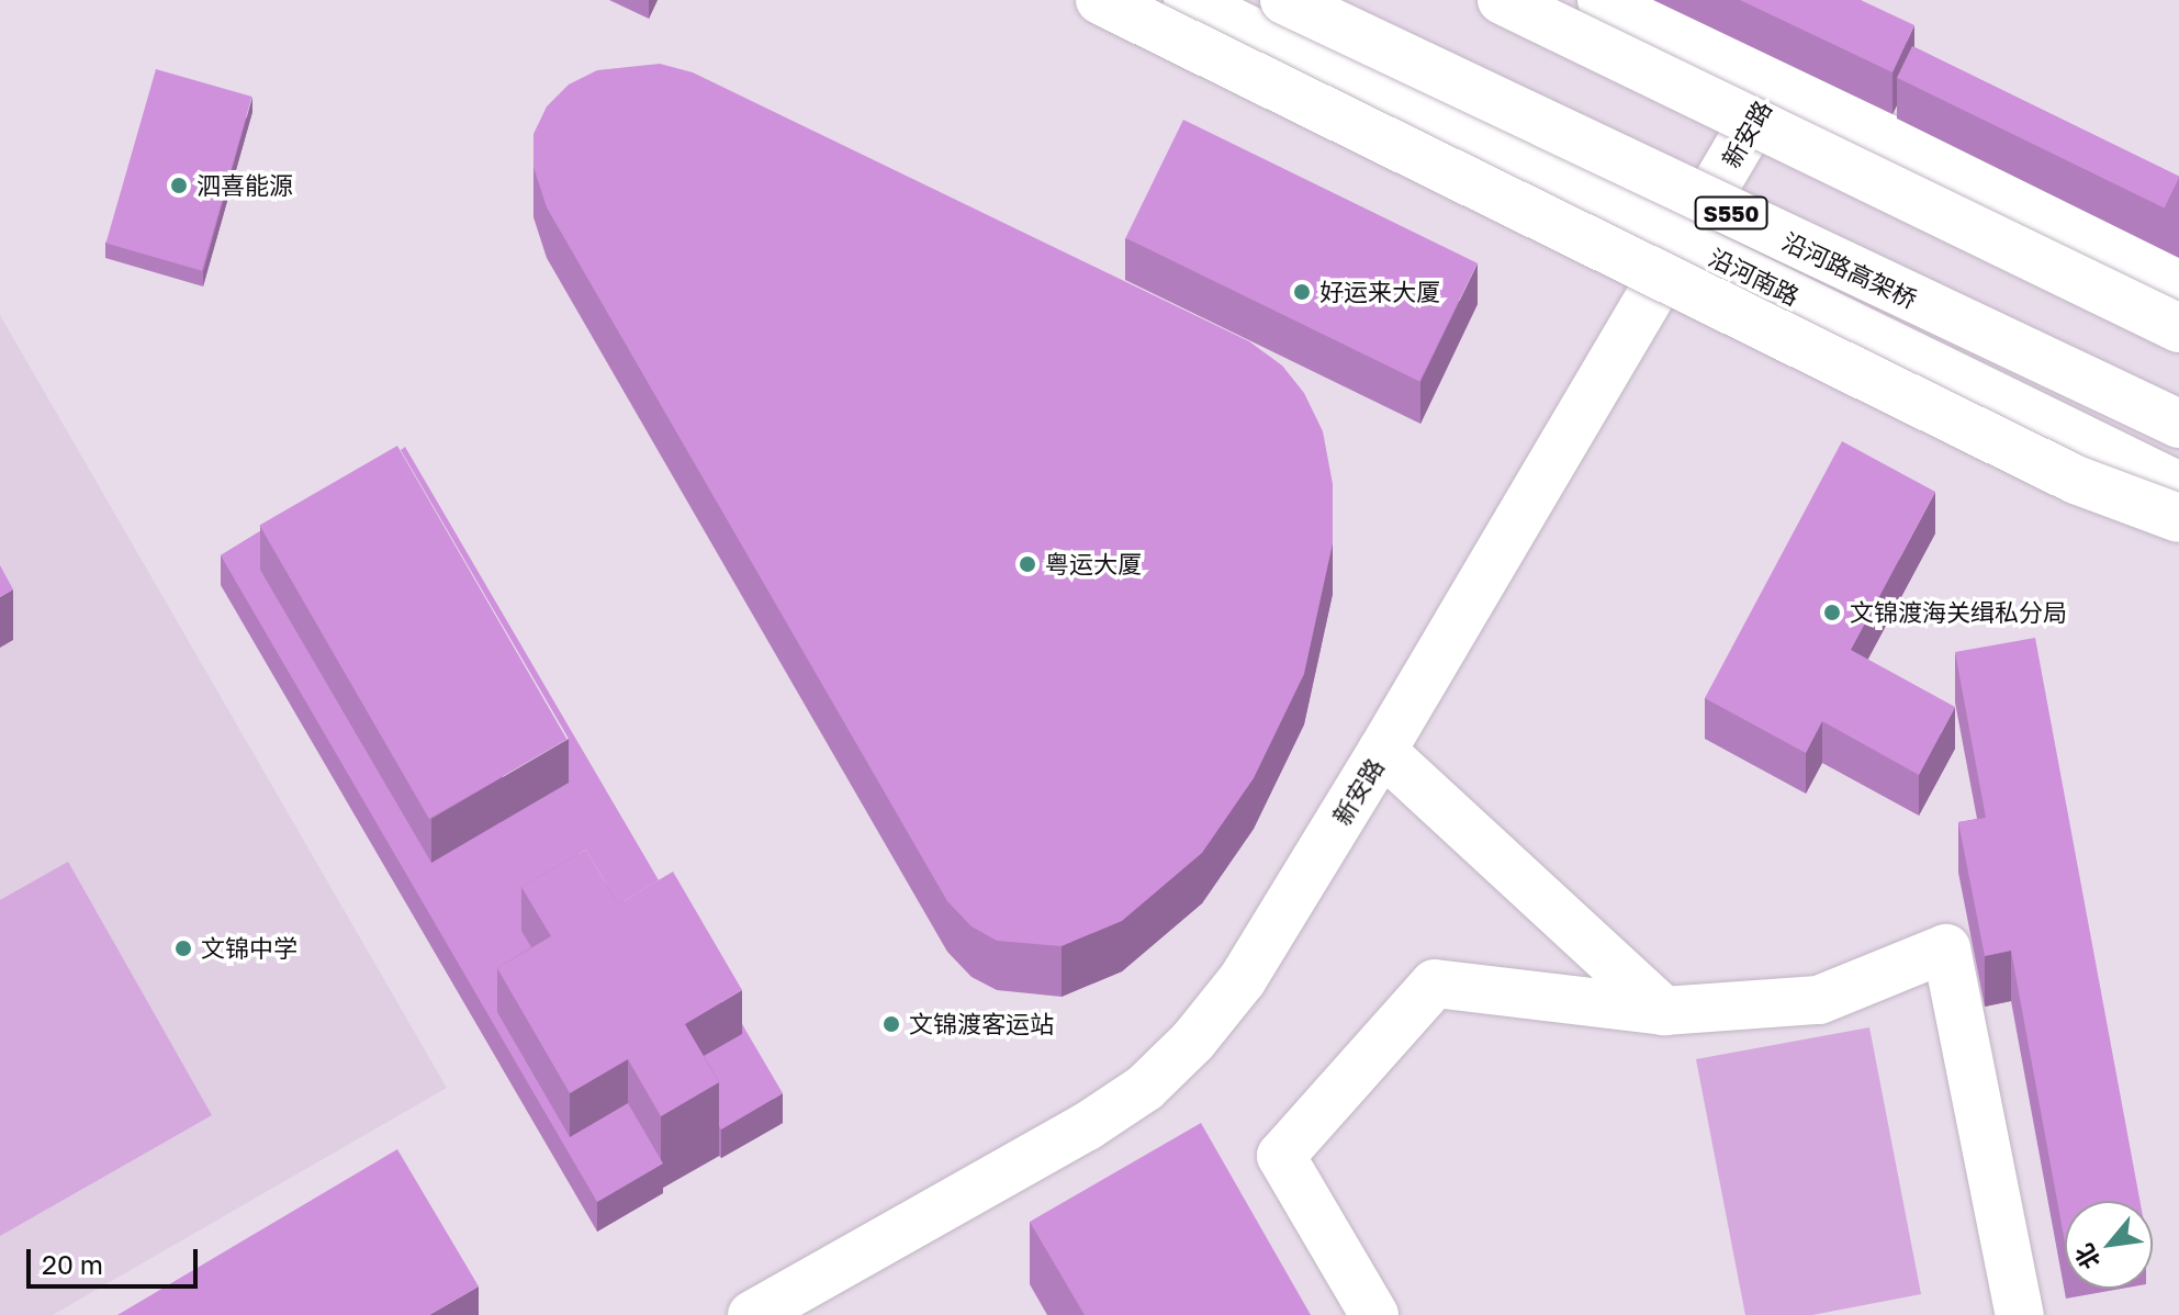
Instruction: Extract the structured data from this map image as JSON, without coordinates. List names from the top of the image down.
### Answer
{
  "streets": {
    "main road": [
      "新安路",
      "S550",
      "沿河路高架桥",
      "沿河南路"
    ]
  },
  "crossings": [
    ["新安路", "沿河南路"]
  ],
  "places": [
    "泗喜能源",
    "好运来大厦",
    "粤运大厦",
    "文锦渡海关缉私分局",
    "文锦中学",
    "文锦渡客运站"
  ],
  "scale_bar": "20 m",
  "north": "bottom left"
}
